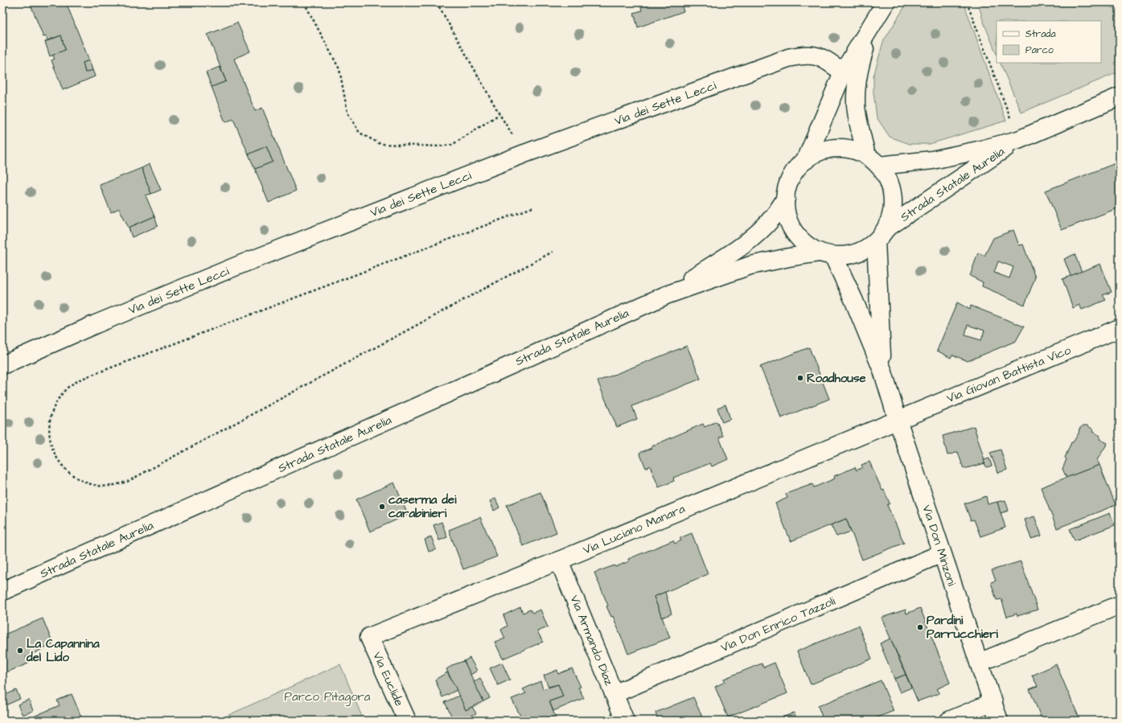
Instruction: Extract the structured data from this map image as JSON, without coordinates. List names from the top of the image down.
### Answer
{
  "streets": {
    "street": [
      "Via dei Sette Lecci",
      "Strada Statale Aurelia",
      "Via Giovan Battista Vico",
      "Via Luciano Manara",
      "Via Don Minzoni",
      "Via Don Enrico Tazzoli",
      "Via Armando Diaz",
      "Via Euclide"
    ]
  },
  "crossings": [
    ["Strada Statale Aurelia", "Via Don Minzoni"],
    ["Via Giovan Battista Vico", "Via Luciano Manara"],
    ["Via Giovan Battista Vico", "Via Don Minzoni"],
    ["Via Luciano Manara", "Via Don Minzoni"],
    ["Via Luciano Manara", "Via Armando Diaz"],
    ["Via Luciano Manara", "Via Euclide"],
    ["Via Don Minzoni", "Via Don Enrico Tazzoli"],
    ["Via Don Enrico Tazzoli", "Via Armando Diaz"]
  ],
  "parks": ["Parco Pitagora"],
  "places": [
    "Roadhouse",
    "caserma dei carabinieri",
    "Pardini Parrucchieri",
    "La Capannina del Lido"
  ],
  "legend": ["Strada", "Parco"]
}
